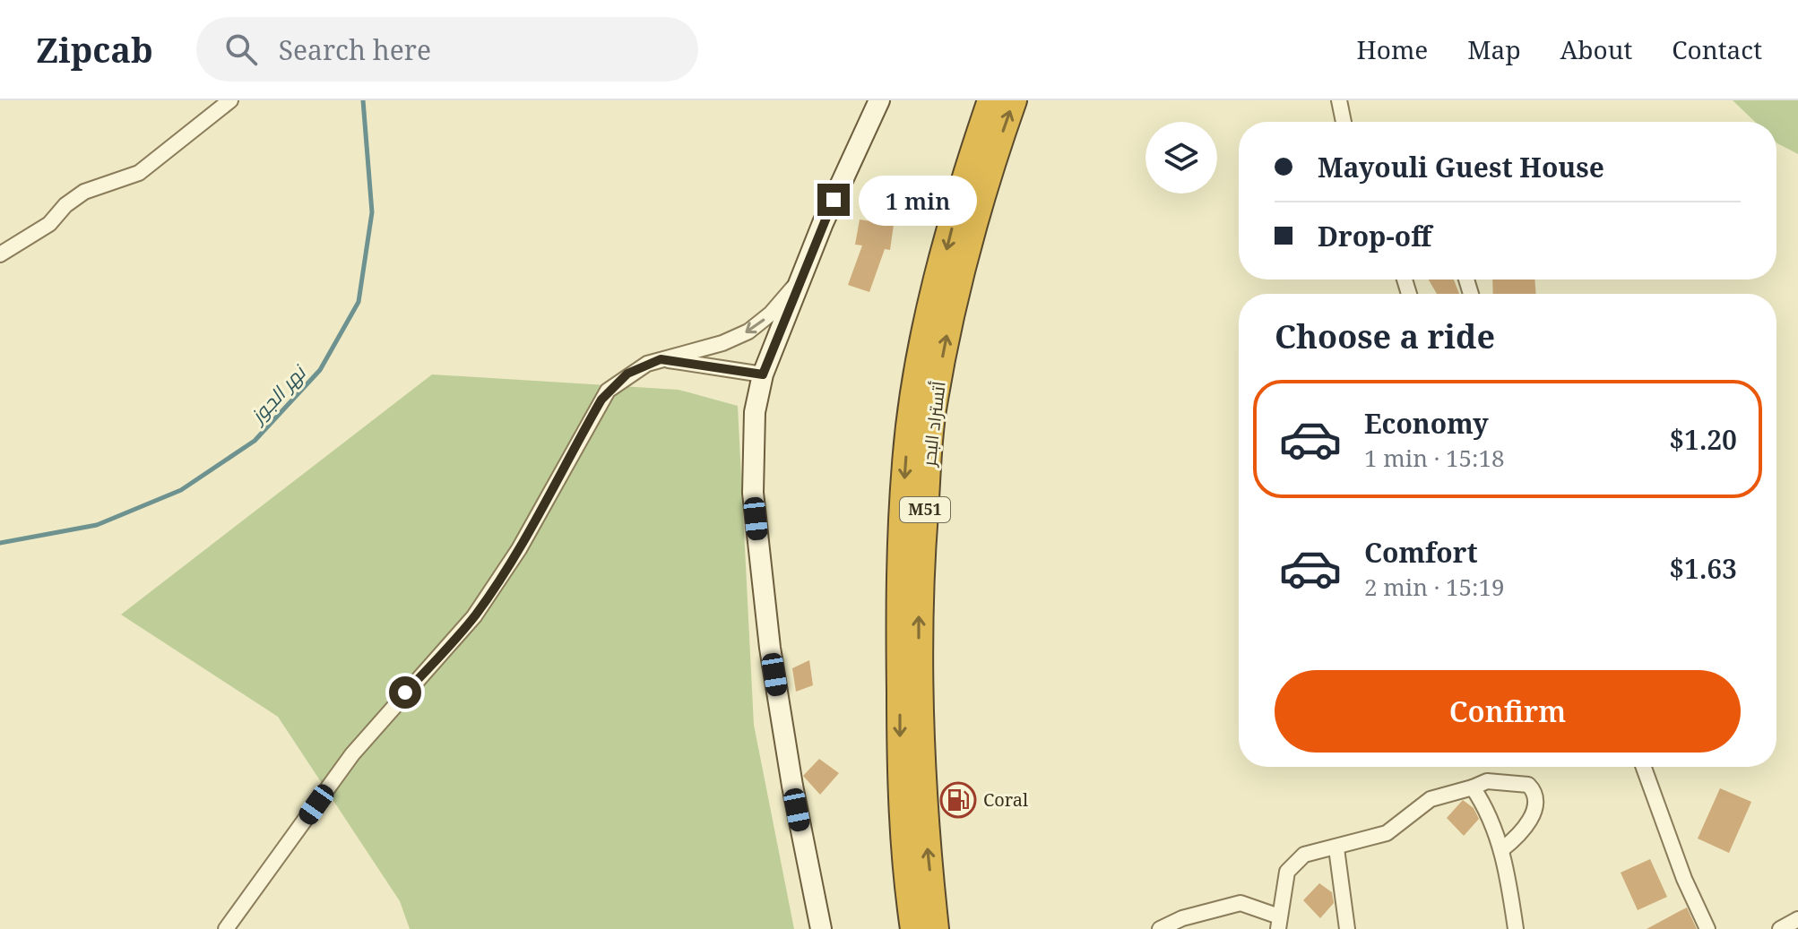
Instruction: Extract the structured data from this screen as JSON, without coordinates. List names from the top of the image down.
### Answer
{
  "streets": {
    "highway": ["أتستراد البحر", "M51"]
  },
  "water": ["نهر الجوز"],
  "places": {
    "fuel station": ["Coral"]
  },
  "page": {
    "header": "Zipcab",
    "search": "Search here",
    "nav": [
      "Home",
      "Map",
      "About",
      "Contact"
    ],
    "banner": ["Mayouli Guest House", "Drop-off"],
    "bubble": "1 min",
    "heading": "Choose a ride",
    "list": [
      {
        "name": "Economy",
        "note": "1 min · 15:18",
        "value": "$1.20"
      },
      {
        "name": "Comfort",
        "note": "2 min · 15:19",
        "value": "$1.63"
      }
    ],
    "buttons": "Confirm"
  }
}
